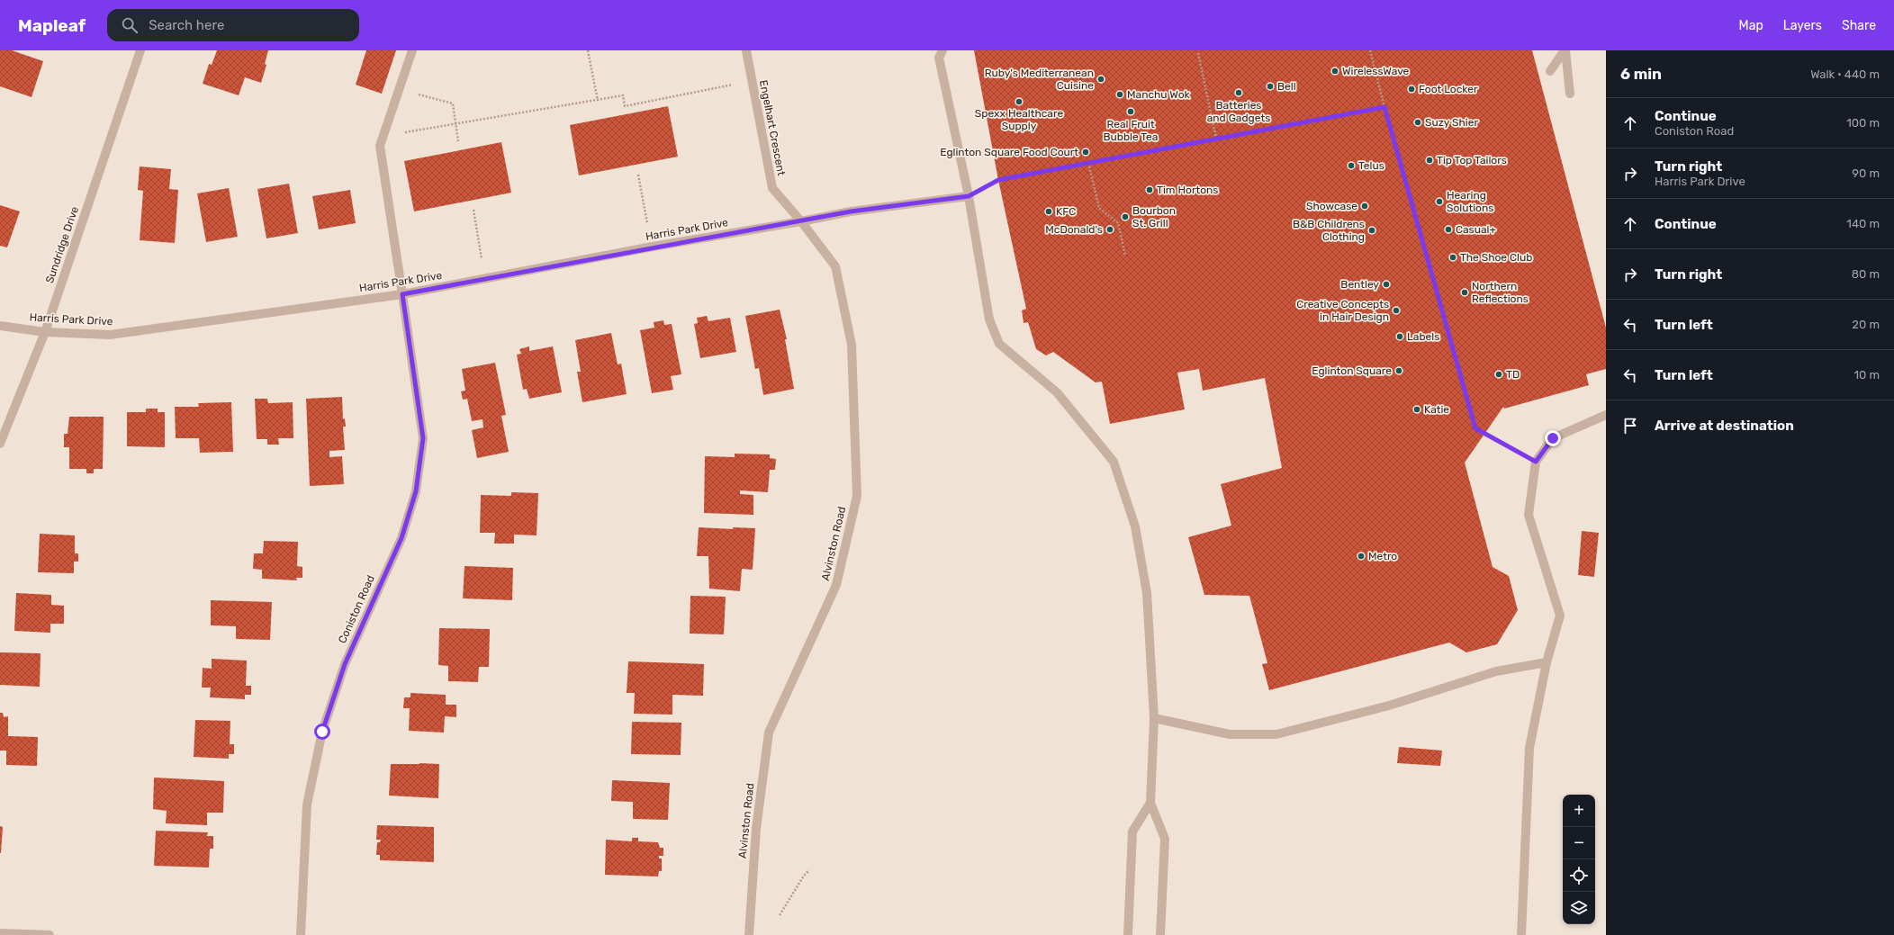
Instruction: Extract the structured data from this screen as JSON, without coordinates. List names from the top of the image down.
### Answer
{
  "streets": {
    "street": [
      "Engelhart Crescent",
      "Harris Park Drive",
      "Sundridge Drive",
      "Alvinston Road",
      "Coniston Road"
    ]
  },
  "crossings": [
    ["Engelhart Crescent", "Harris Park Drive"],
    ["Engelhart Crescent", "Alvinston Road"],
    ["Harris Park Drive", "Sundridge Drive"],
    ["Harris Park Drive", "Alvinston Road"],
    ["Harris Park Drive", "Coniston Road"]
  ],
  "places": [
    "WirelessWave",
    "Ruby's Mediterranean Cuisine",
    "Bell",
    "Foot Locker",
    "Batteries and Gadgets",
    "Manchu Wok",
    "Spexx Healthcare Supply",
    "Real Fruit Bubble Tea",
    "Suzy Shier",
    "Eglinton Square Food Court",
    "Tip Top Tailors",
    "Telus",
    "Tim Hortons",
    "Hearing Solutions",
    "Showcase",
    "KFC",
    "Bourbon St. Grill",
    "McDonald's",
    "Casual+",
    "B&B Childrens Clothing",
    "The Shoe Club",
    "Bentley",
    "Northern Reflections",
    "Creative Concepts in Hair Design",
    "Labels",
    "Eglinton Square",
    "TD",
    "Katie",
    "Metro"
  ],
  "page": {
    "header": "Mapleaf",
    "search": "Search here",
    "nav": ["Map", "Layers", "Share"],
    "heading": ["6 min", "Walk · 440 m"],
    "list": [
      ["Continue", "Coniston Road", "100 m"],
      ["Turn right", "Harris Park Drive", "90 m"],
      ["Continue", "140 m"],
      ["Turn right", "80 m"],
      ["Turn left", "20 m"],
      ["Turn left", "10 m"],
      "Arrive at destination"
    ],
    "map_buttons": ["+", "−"]
  }
}
